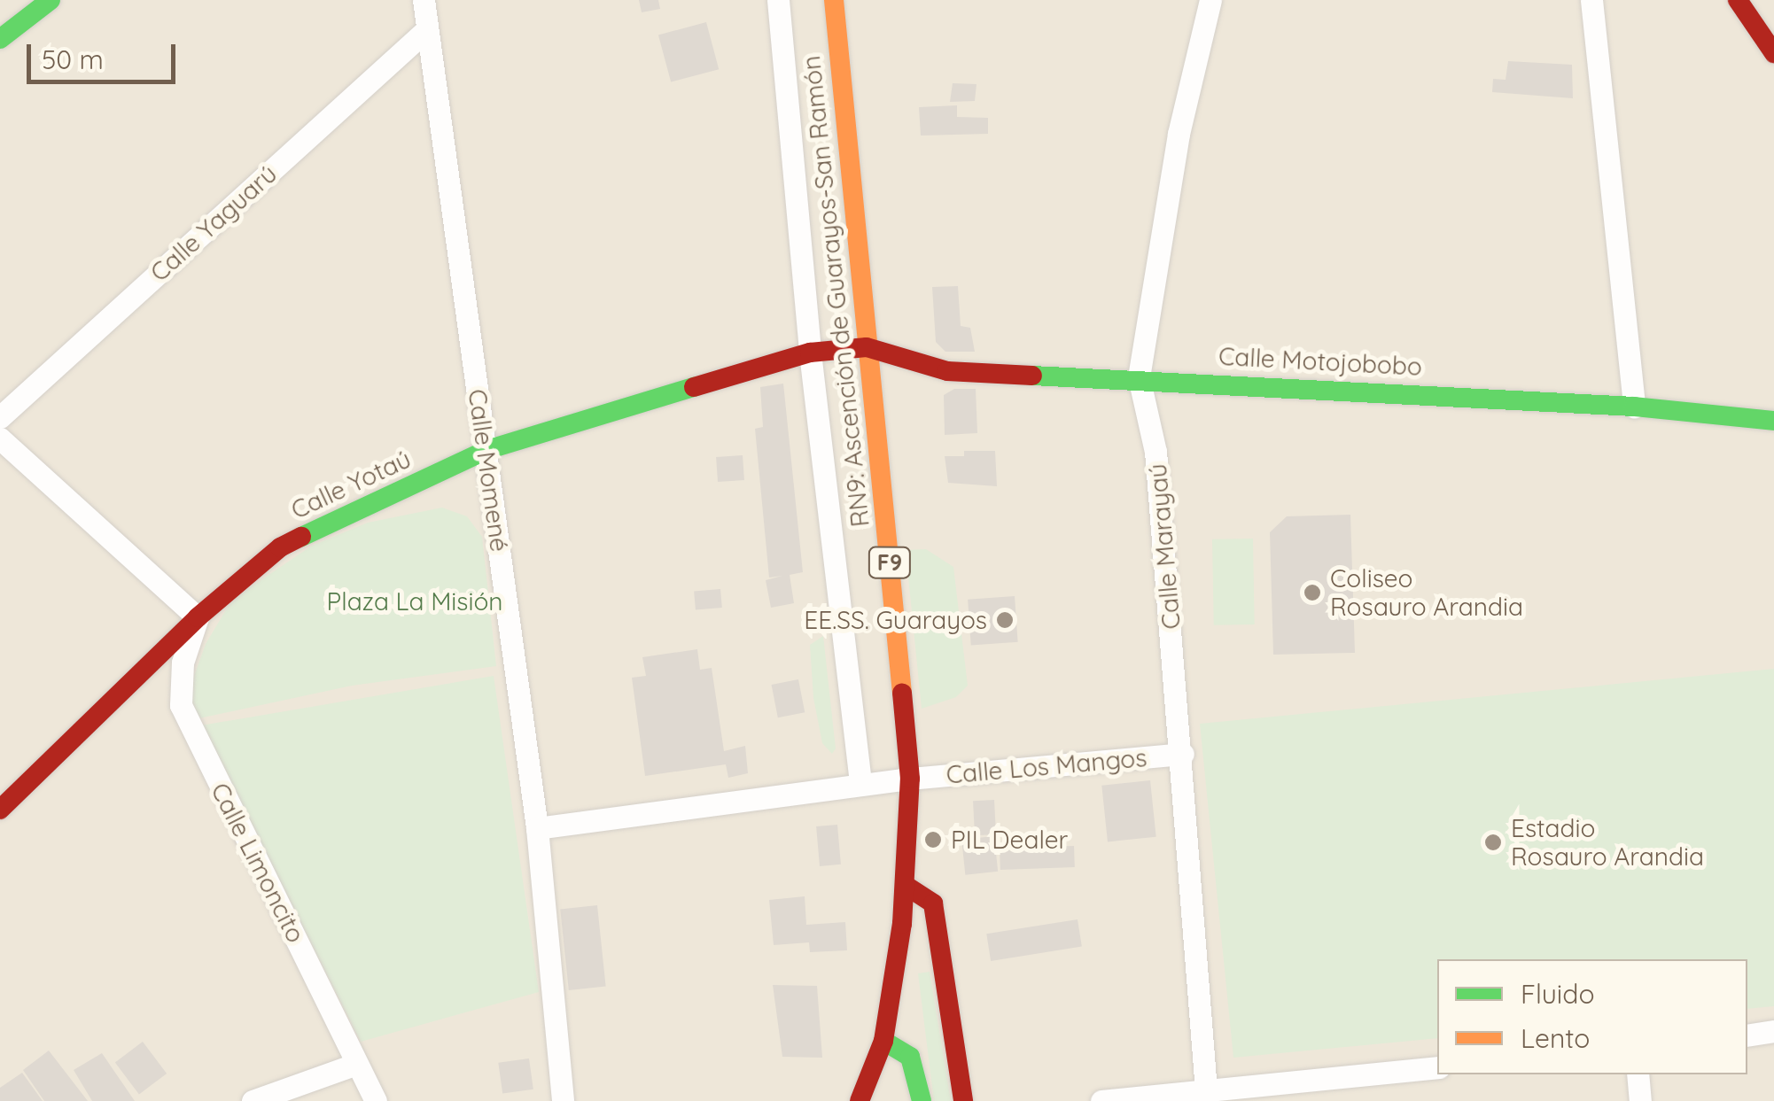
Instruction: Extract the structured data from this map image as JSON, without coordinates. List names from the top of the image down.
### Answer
{
  "streets": {
    "main road": [
      "RN9: Ascención de Guarayos-San Ramón",
      "Calle Motojobobo",
      "Calle Yotaú",
      "F9"
    ],
    "street": [
      "Calle Yaguarú",
      "Calle Momené",
      "Calle Marayaú",
      "Calle Los Mangos",
      "Calle Limoncito"
    ]
  },
  "crossings": [
    ["Calle Yaguarú", "Calle Momené"],
    ["RN9: Ascención de Guarayos-San Ramón", "Calle Motojobobo"],
    ["RN9: Ascención de Guarayos-San Ramón", "Calle Yotaú"],
    ["RN9: Ascención de Guarayos-San Ramón", "Calle Los Mangos"],
    ["Calle Motojobobo", "Calle Yotaú"],
    ["Calle Motojobobo", "Calle Marayaú"],
    ["Calle Momené", "Calle Yotaú"],
    ["Calle Momené", "Calle Los Mangos"],
    ["Calle Yotaú", "Calle Limoncito"],
    ["Calle Marayaú", "Calle Los Mangos"]
  ],
  "parks": ["Plaza La Misión"],
  "places": [
    "Coliseo Rosauro Arandia",
    "EE.SS. Guarayos",
    "PIL Dealer",
    "Estadio Rosauro Arandia"
  ],
  "legend": ["Fluido", "Lento"],
  "scale_bar": "50 m"
}
